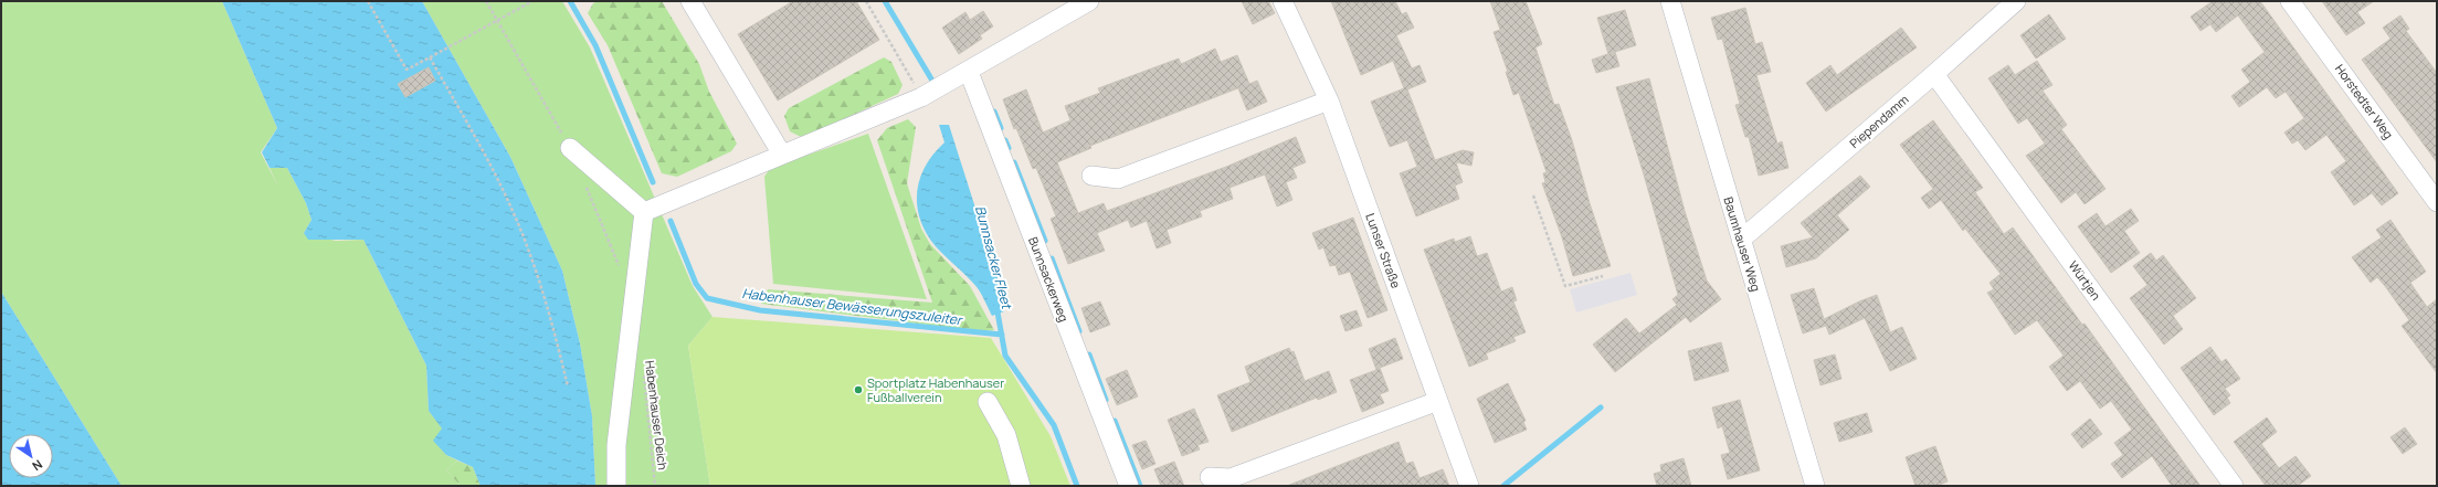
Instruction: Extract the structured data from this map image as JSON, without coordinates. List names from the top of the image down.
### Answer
{
  "streets": {
    "street": [
      "Horstedter Weg",
      "Piependamm",
      "Baumhauser Weg",
      "Lunser Straße",
      "Bunnsackerweg",
      "Würtjen"
    ],
    "path": ["Habenhauser Deich"]
  },
  "crossings": [
    ["Piependamm", "Baumhauser Weg"],
    ["Piependamm", "Würtjen"]
  ],
  "water": ["Bunnsacker Fleet", "Habenhauser Bewässerungszuleiter"],
  "places": ["Sportplatz Habenhauser Fußballverein"],
  "north": "bottom right"
}
